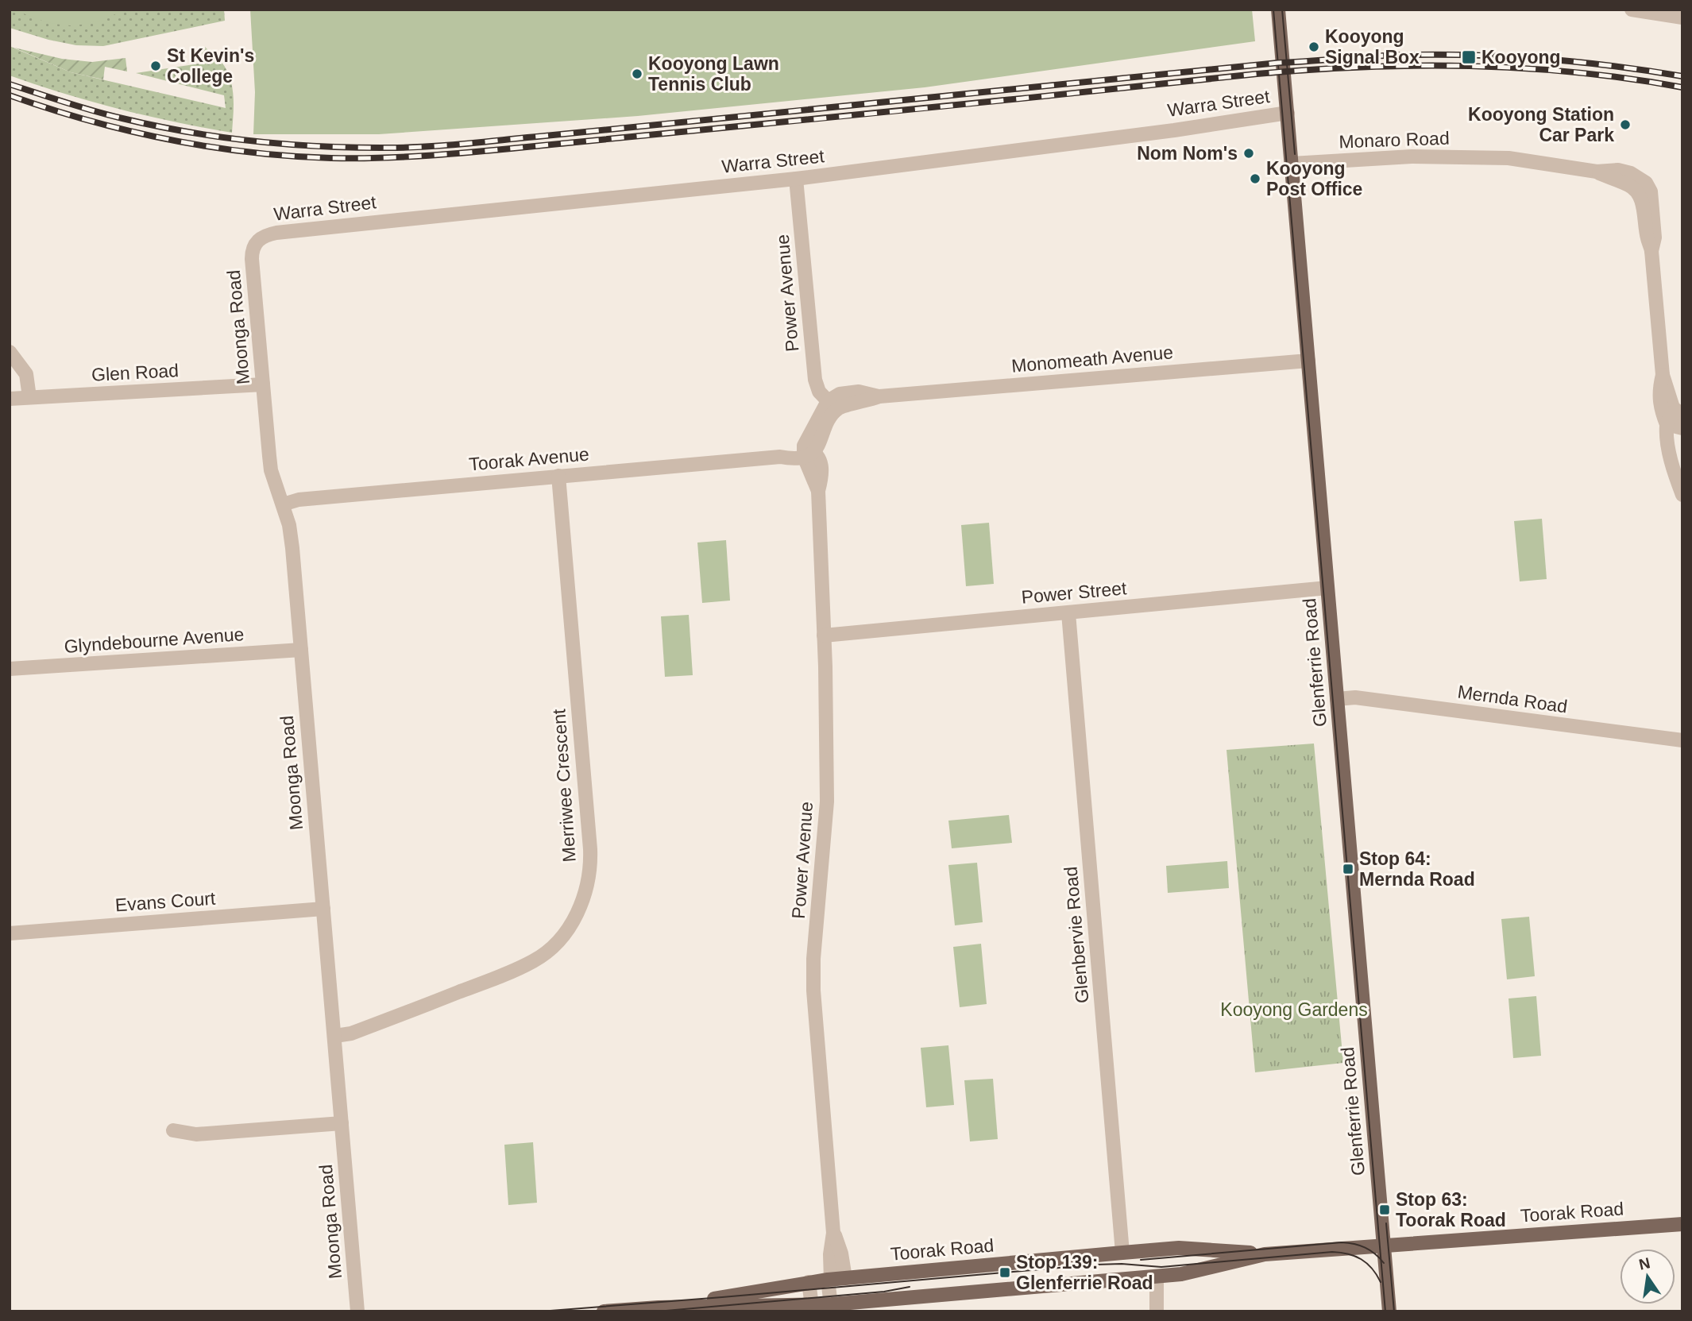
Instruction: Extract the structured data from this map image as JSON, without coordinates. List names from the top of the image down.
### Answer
{
  "streets": {
    "main road": ["Glenferrie Road", "Toorak Road"],
    "street": [
      "Warra Street",
      "Monaro Road",
      "Power Avenue",
      "Moonga Road",
      "Monomeath Avenue",
      "Glen Road",
      "Toorak Avenue",
      "Power Street",
      "Glyndebourne Avenue",
      "Mernda Road",
      "Merriwee Crescent",
      "Evans Court",
      "Glenbervie Road"
    ]
  },
  "crossings": [
    ["Warra Street", "Power Avenue"],
    ["Warra Street", "Moonga Road"],
    ["Warra Street", "Glenferrie Road"],
    ["Monaro Road", "Glenferrie Road"],
    ["Power Avenue", "Monomeath Avenue"],
    ["Power Avenue", "Toorak Avenue"],
    ["Power Avenue", "Power Street"],
    ["Power Avenue", "Toorak Road"],
    ["Moonga Road", "Glen Road"],
    ["Moonga Road", "Toorak Avenue"],
    ["Moonga Road", "Glyndebourne Avenue"],
    ["Moonga Road", "Merriwee Crescent"],
    ["Moonga Road", "Evans Court"],
    ["Monomeath Avenue", "Glenferrie Road"],
    ["Toorak Avenue", "Merriwee Crescent"],
    ["Power Street", "Glenferrie Road"],
    ["Power Street", "Glenbervie Road"],
    ["Glenferrie Road", "Mernda Road"],
    ["Glenferrie Road", "Toorak Road"],
    ["Glenbervie Road", "Toorak Road"]
  ],
  "parks": ["Kooyong Gardens"],
  "places": {
    "other": [
      "Kooyong Signal Box",
      "St Kevin's College",
      "Kooyong Lawn Tennis Club",
      "Kooyong Station Car Park",
      "Nom Nom's",
      "Kooyong Post Office"
    ],
    "transit": [
      "Kooyong",
      "Stop 64: Mernda Road",
      "Stop 63: Toorak Road",
      "Stop 139: Glenferrie Road"
    ]
  },
  "north": "top"
}
